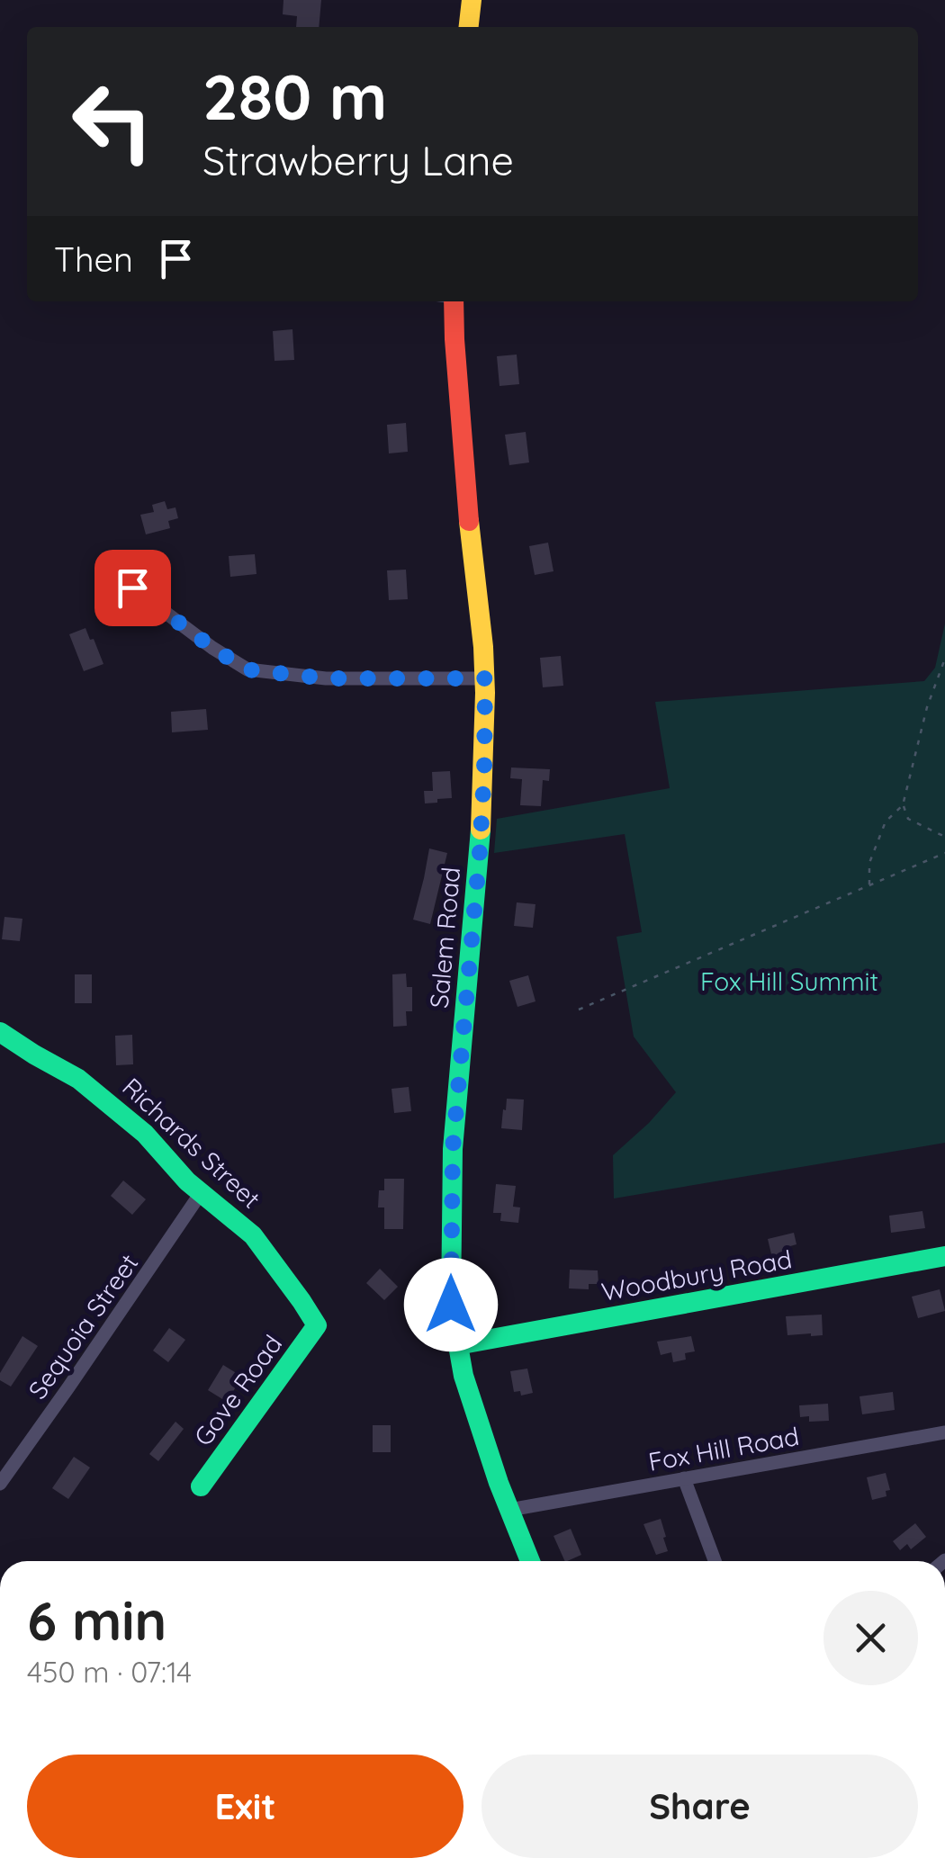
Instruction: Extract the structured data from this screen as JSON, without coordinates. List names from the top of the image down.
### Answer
{
  "streets": {
    "main road": [
      "Salem Road",
      "Richards Street",
      "Woodbury Road",
      "Gove Road"
    ],
    "street": ["Sequoia Street", "Fox Hill Road"]
  },
  "crossings": [
    ["Salem Road", "Woodbury Road"],
    ["Salem Road", "Fox Hill Road"],
    ["Richards Street", "Sequoia Street"],
    ["Richards Street", "Gove Road"]
  ],
  "parks": ["Fox Hill Summit"],
  "page": {
    "turn": ["280 m", "Strawberry Lane"],
    "then": "Then",
    "heading": ["6 min", "450 m · 07:14"],
    "buttons": ["Exit", "Share"]
  }
}
